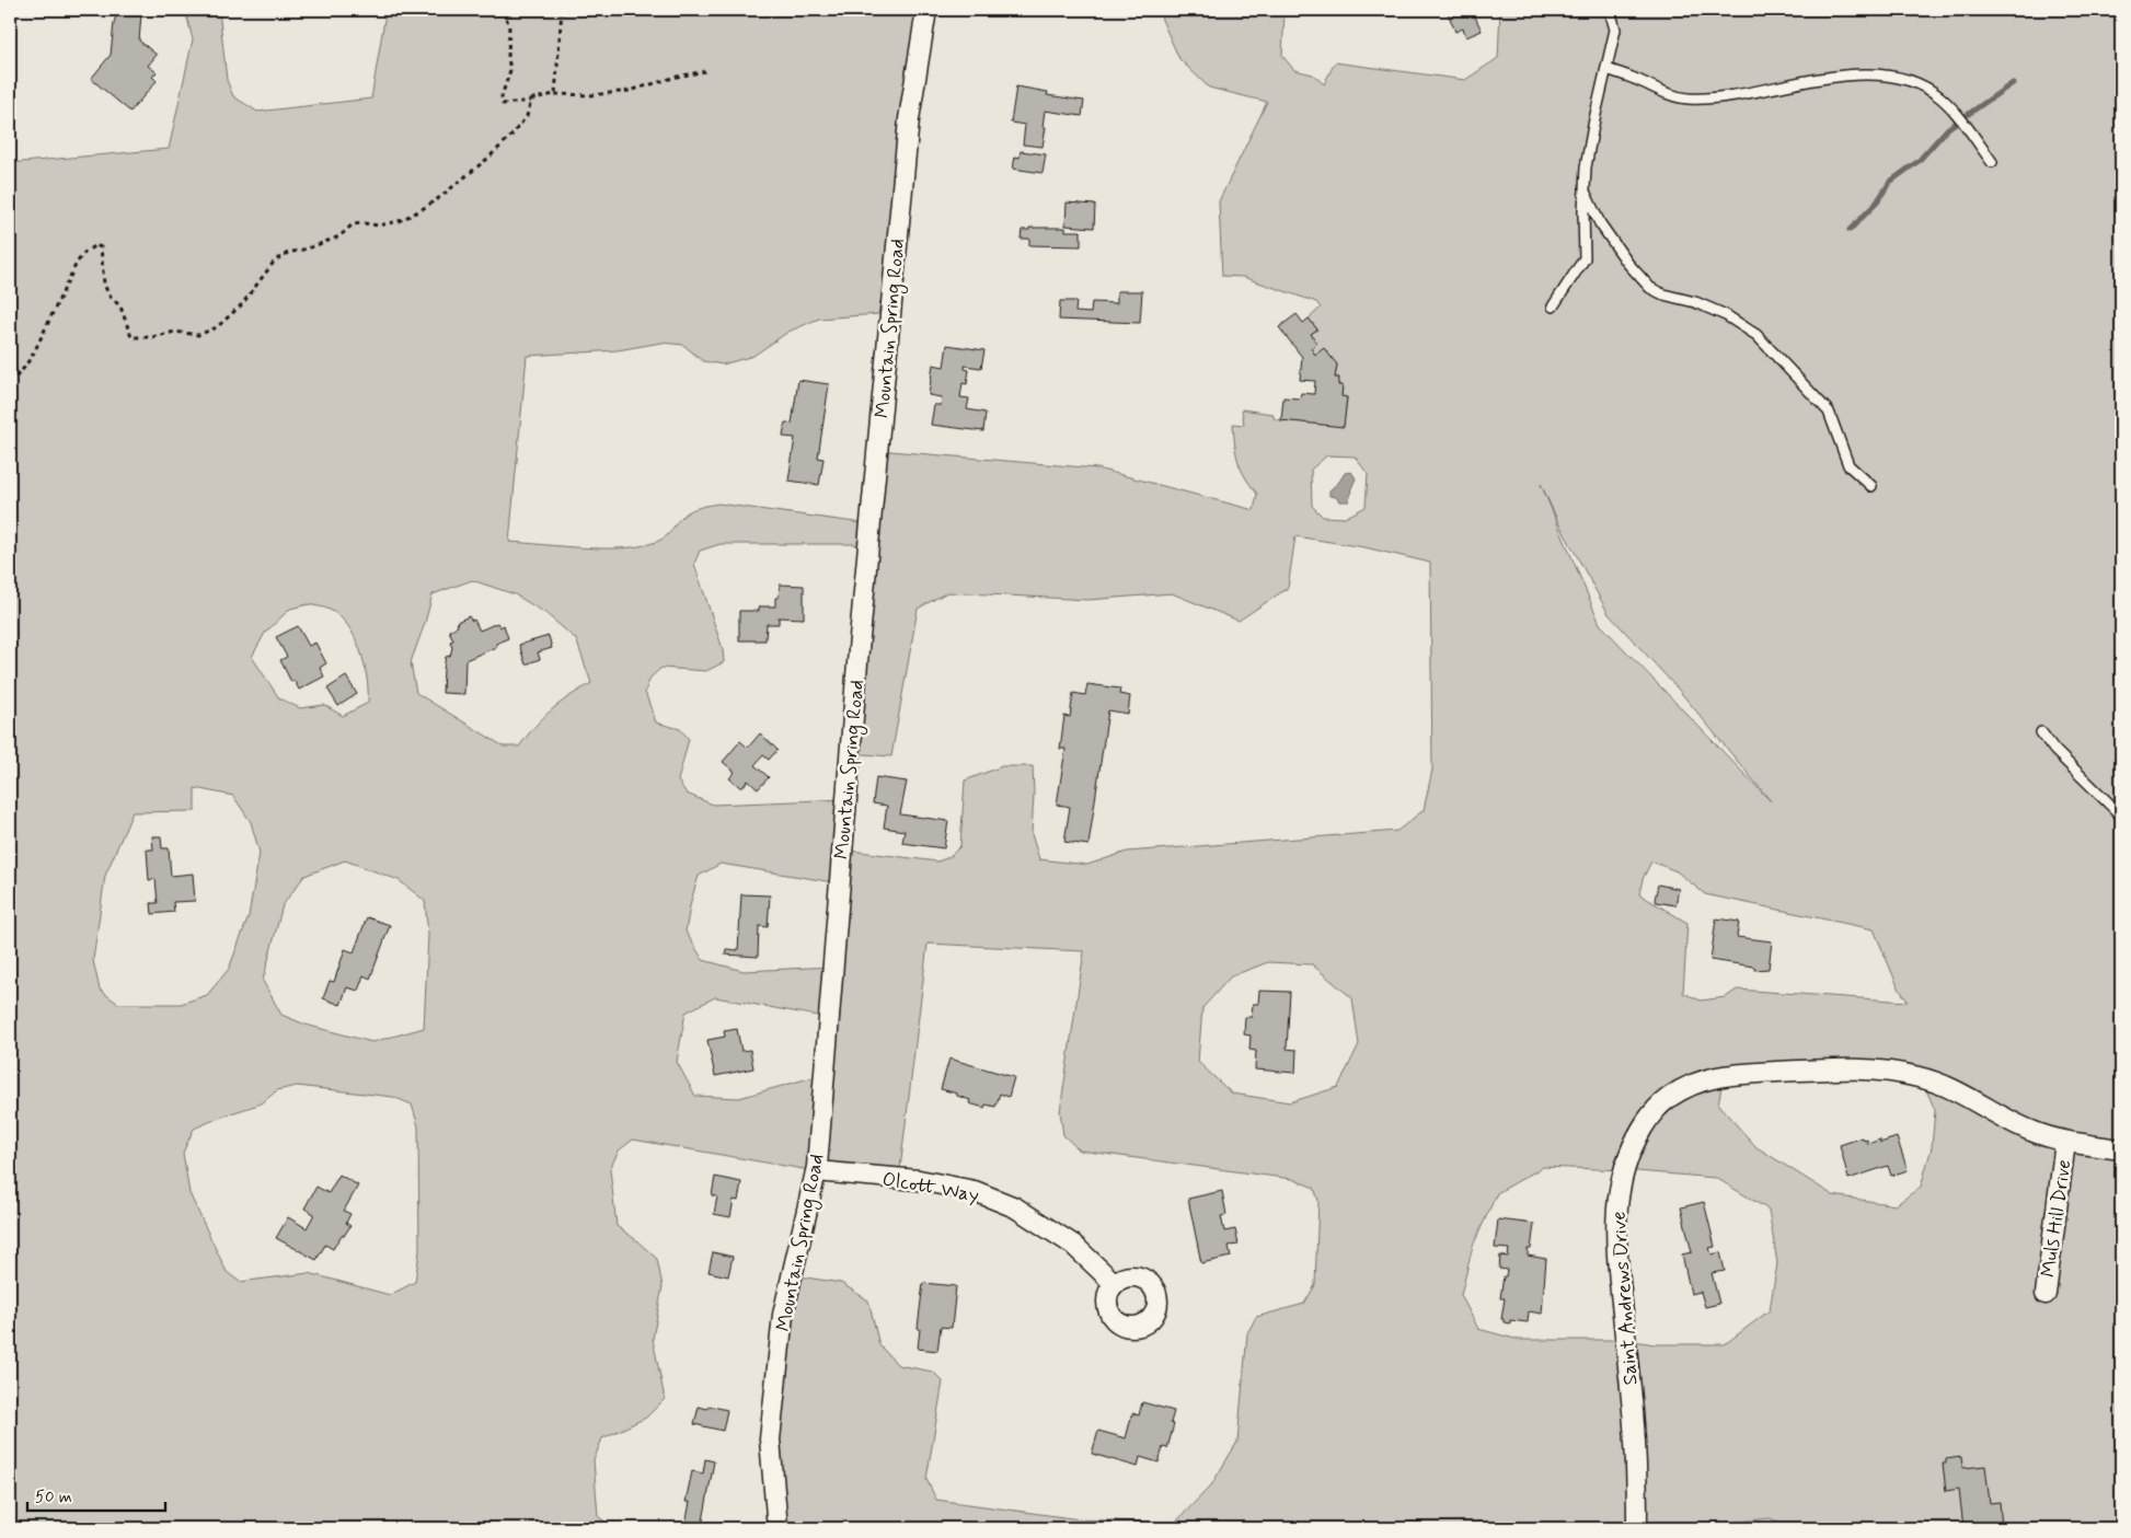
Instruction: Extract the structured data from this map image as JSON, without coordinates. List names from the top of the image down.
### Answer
{
  "streets": {
    "street": [
      "Mountain Spring Road",
      "Olcott Way",
      "Muls Hill Drive",
      "Saint Andrews Drive"
    ]
  },
  "crossings": [
    ["Mountain Spring Road", "Olcott Way"],
    ["Muls Hill Drive", "Saint Andrews Drive"]
  ],
  "scale_bar": "50 m"
}
